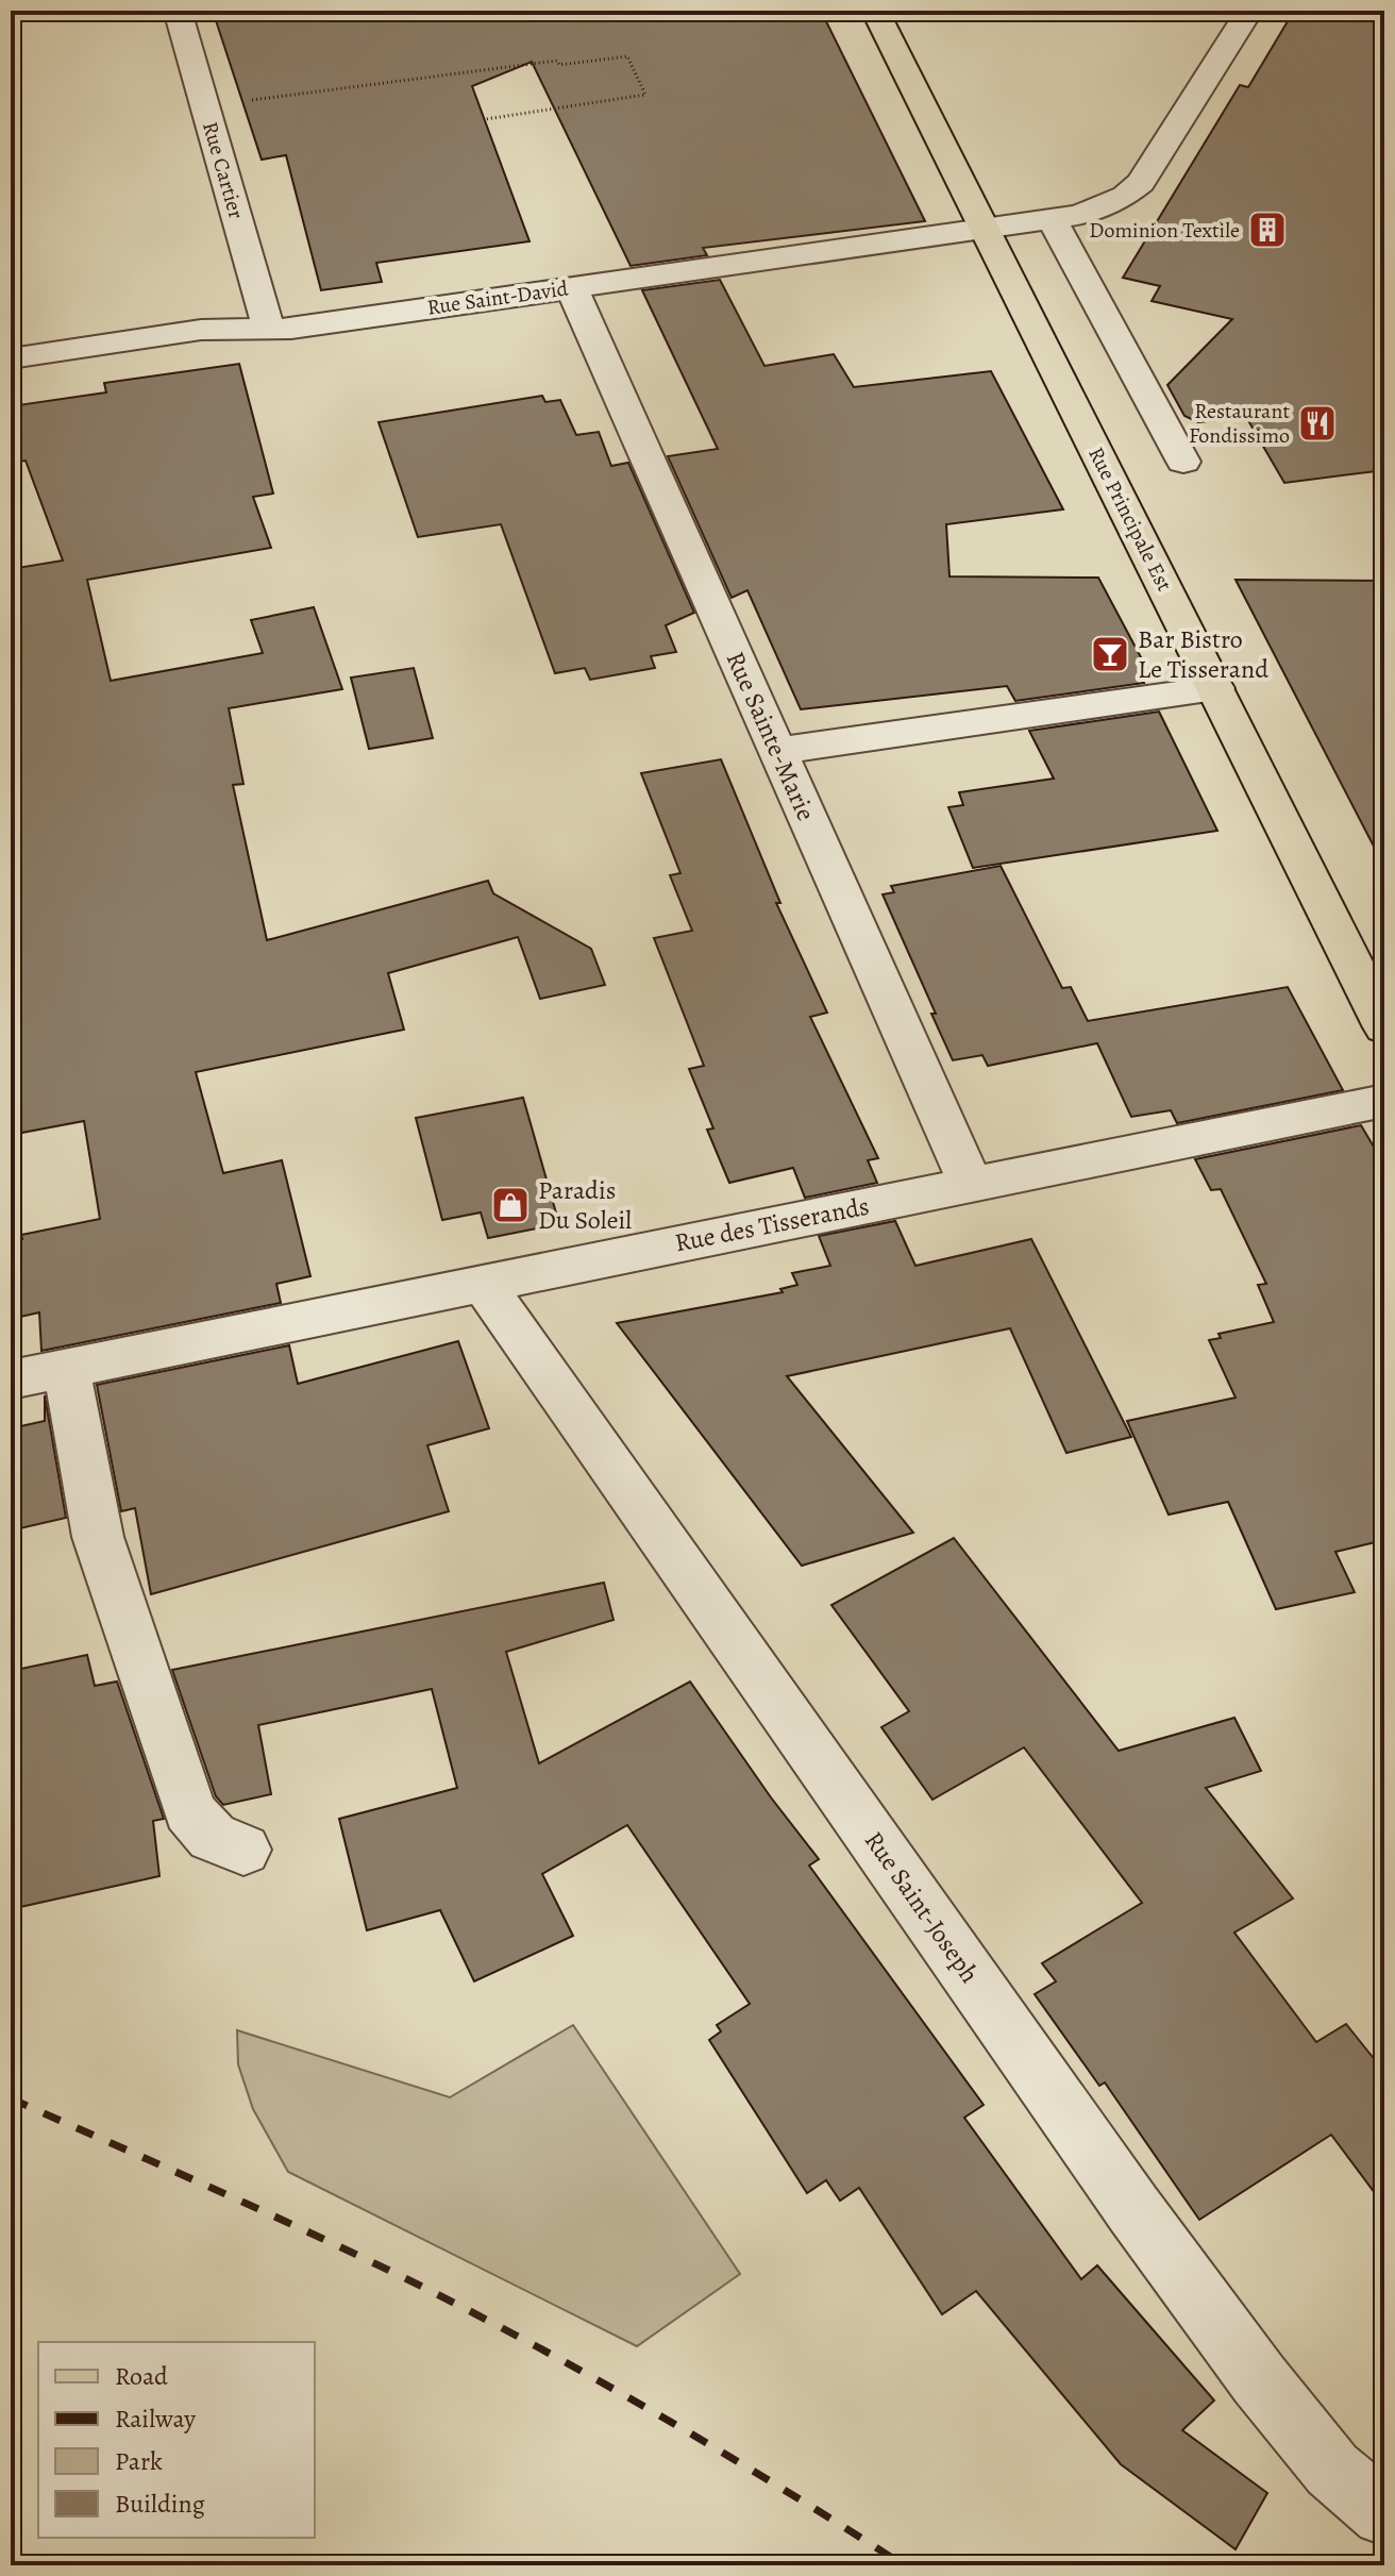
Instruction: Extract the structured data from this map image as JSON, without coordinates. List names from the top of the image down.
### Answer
{
  "streets": {
    "main road": ["Rue Principale Est"],
    "street": [
      "Rue Cartier",
      "Rue Saint-David",
      "Rue Sainte-Marie",
      "Rue des Tisserands",
      "Rue Saint-Joseph"
    ]
  },
  "crossings": [
    ["Rue Cartier", "Rue Saint-David"],
    ["Rue Saint-David", "Rue Principale Est"],
    ["Rue Saint-David", "Rue Sainte-Marie"],
    ["Rue Sainte-Marie", "Rue des Tisserands"],
    ["Rue des Tisserands", "Rue Saint-Joseph"]
  ],
  "places": {
    "building": ["Dominion Textile"],
    "restaurant": ["Restaurant Fondissimo"],
    "bar": ["Bar Bistro Le Tisserand"],
    "shop": ["Paradis Du Soleil"]
  },
  "legend": [
    "Road",
    "Railway",
    "Park",
    "Building"
  ]
}
